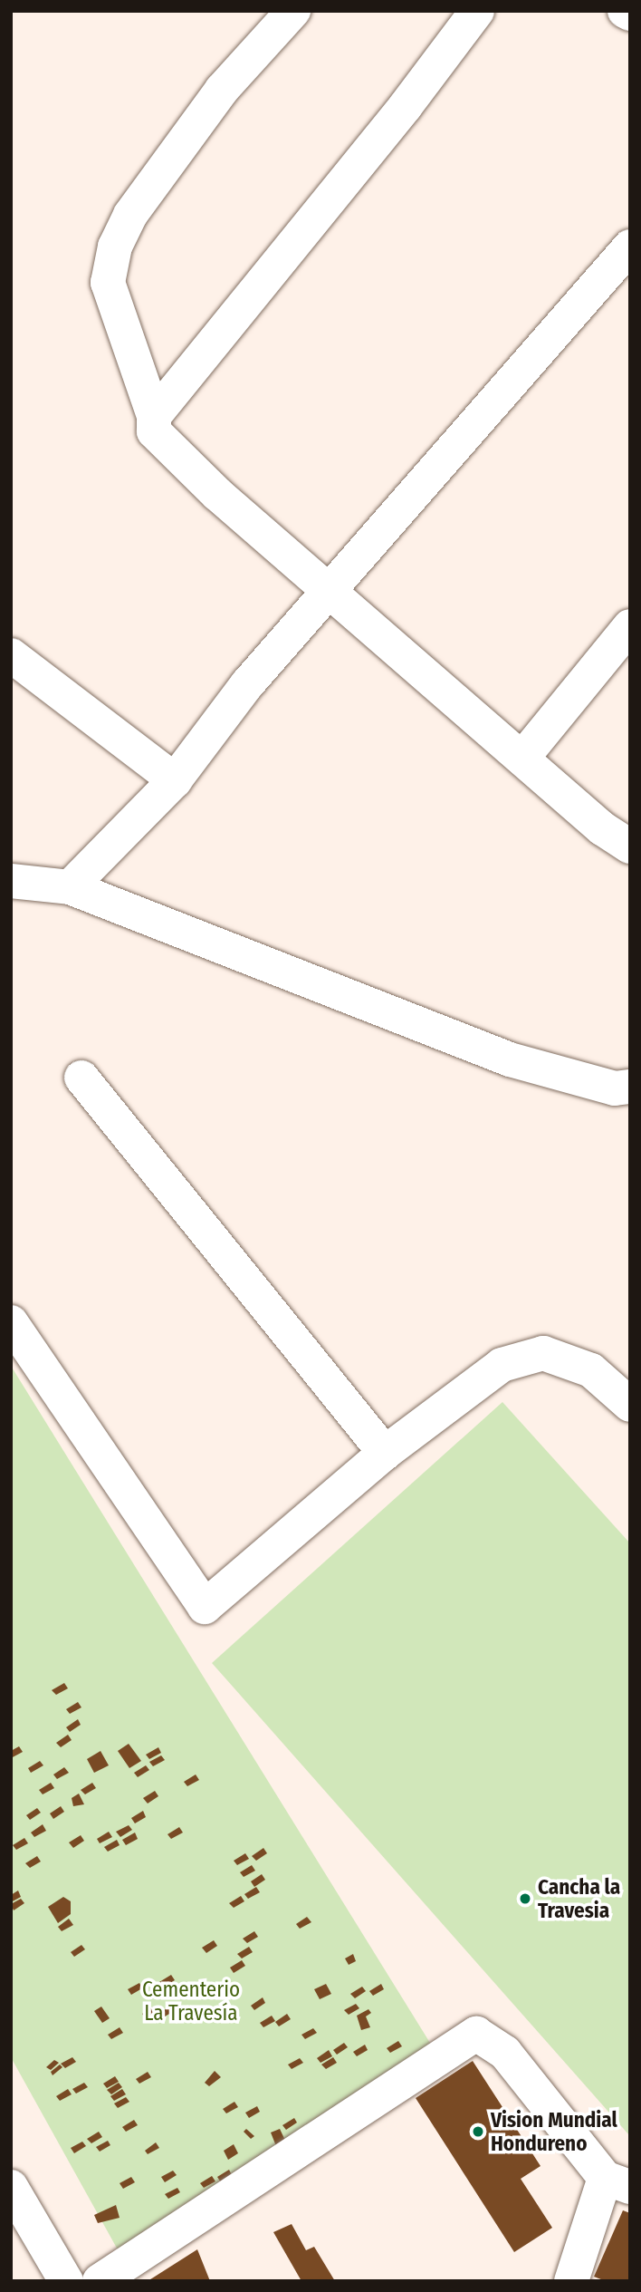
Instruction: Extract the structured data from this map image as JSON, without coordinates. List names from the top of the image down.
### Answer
{
  "parks": ["Cementerio La Travesía"],
  "places": ["Cancha la Travesia", "Vision Mundial Hondureno"]
}
